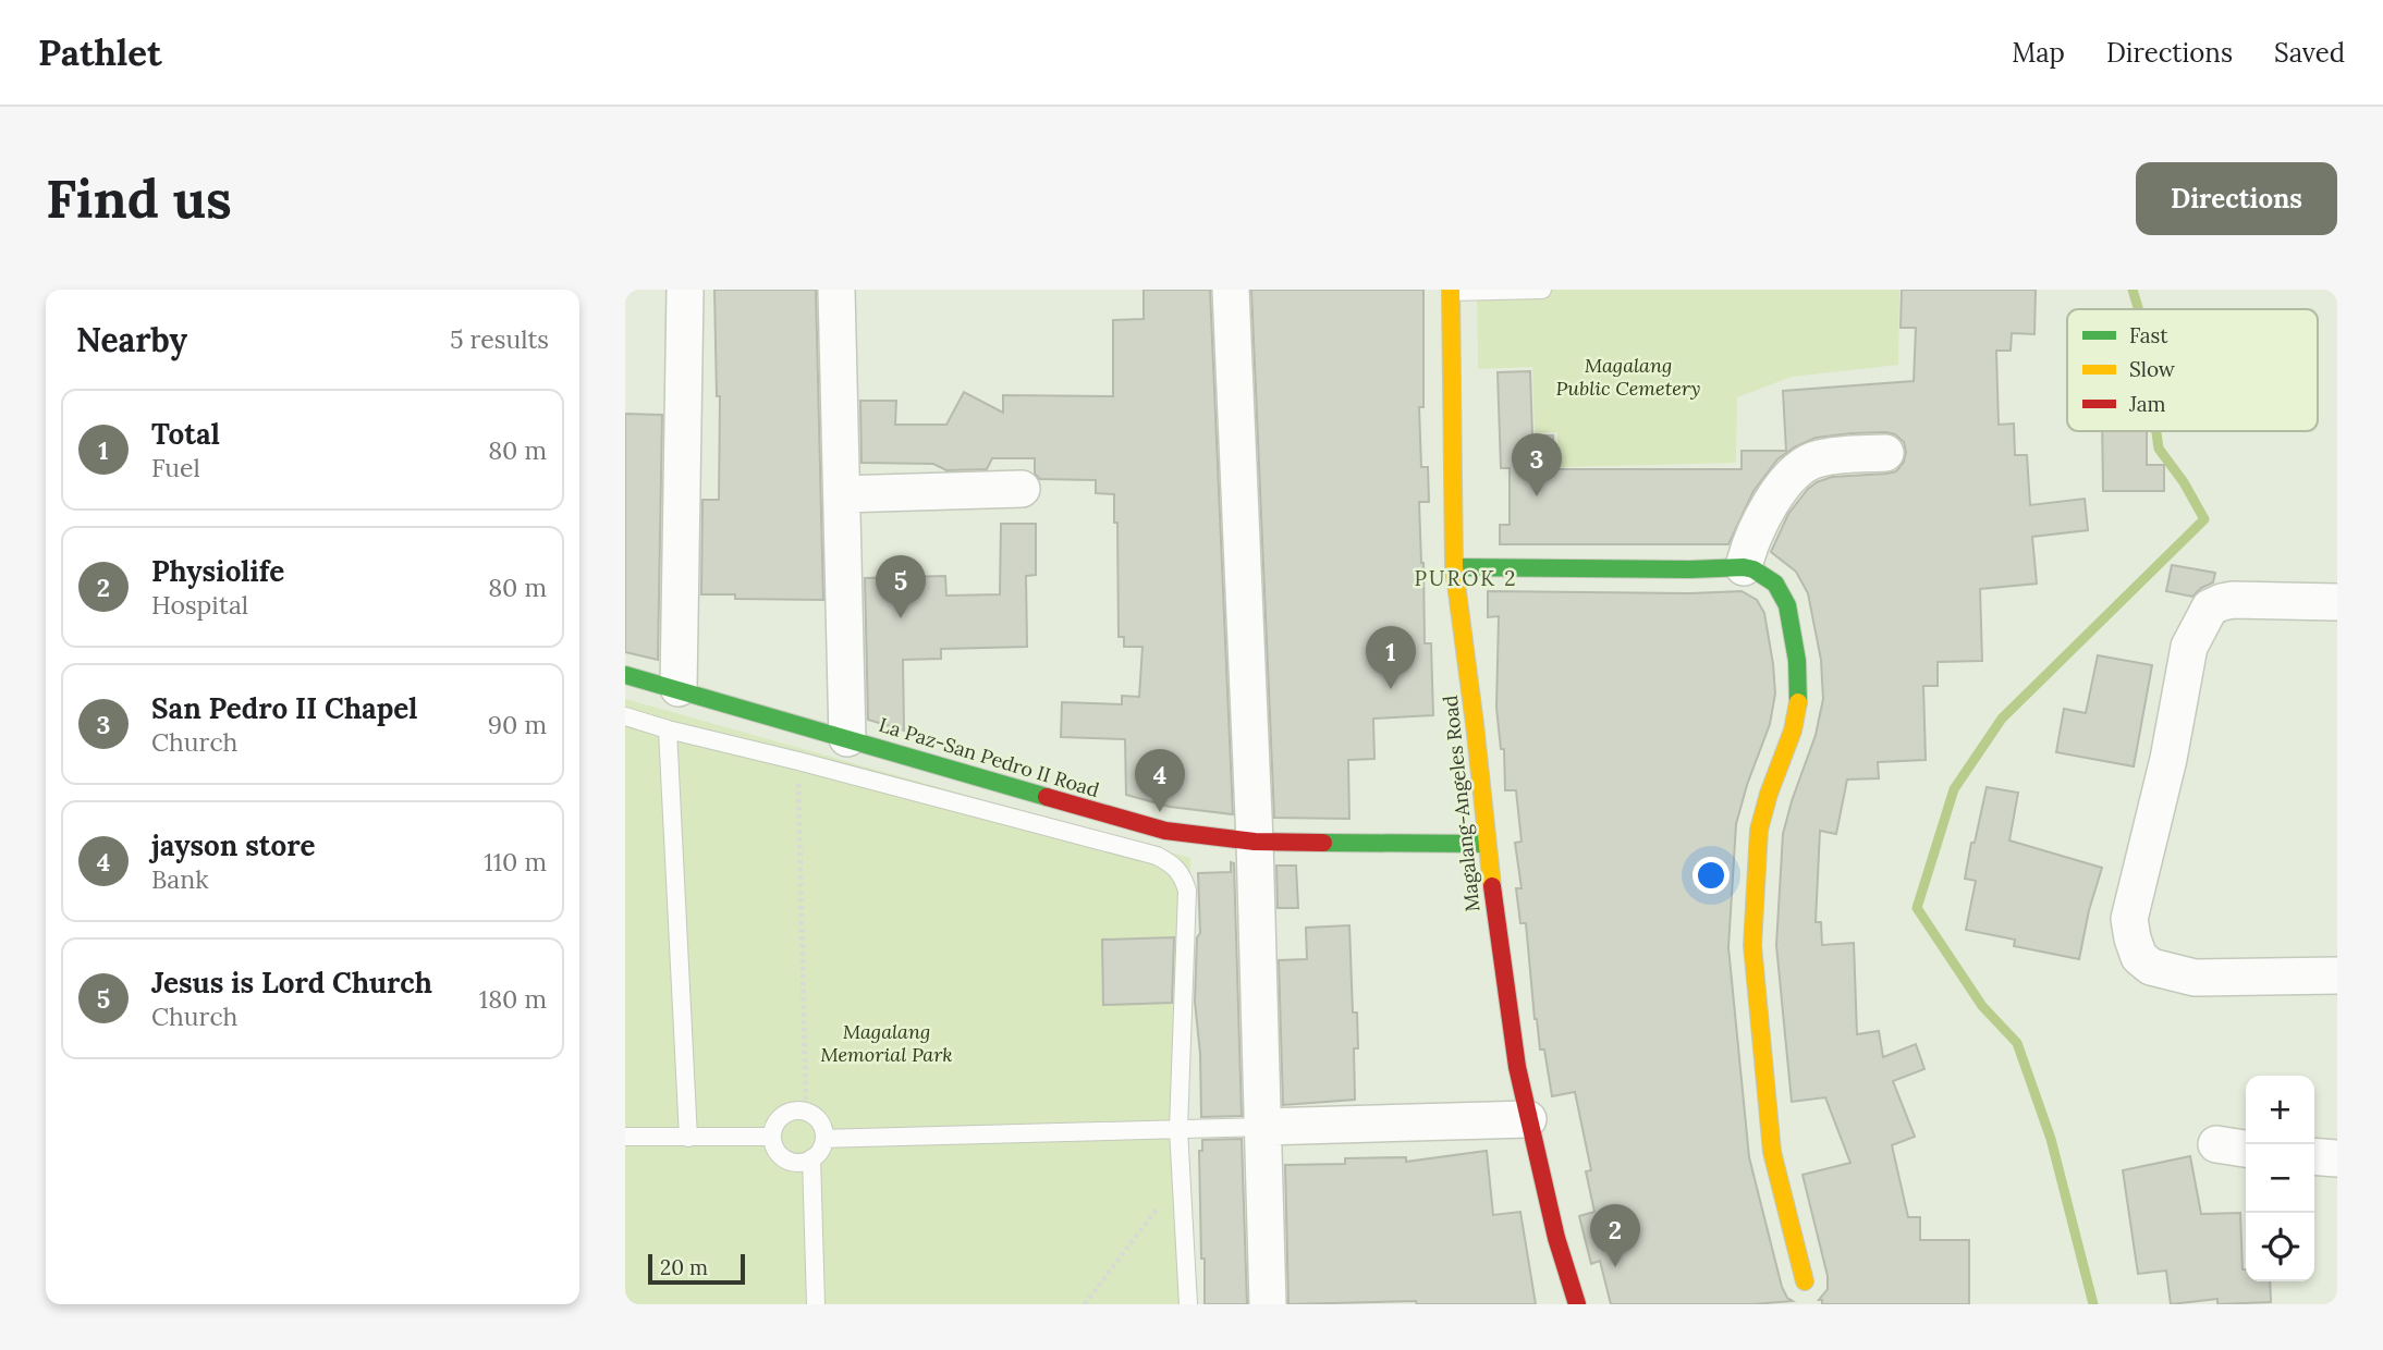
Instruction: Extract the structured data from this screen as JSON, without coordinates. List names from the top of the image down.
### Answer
{
  "streets": {
    "street": ["La Paz-San Pedro II Road", "Magalang-Angeles Road"]
  },
  "crossings": [
    ["La Paz-San Pedro II Road", "Magalang-Angeles Road"]
  ],
  "districts": ["PUROK 2"],
  "parks": ["Magalang Public Cemetery", "Magalang Memorial Park"],
  "legend": ["Fast", "Slow", "Jam"],
  "scale_bar": "20 m",
  "page": {
    "header": "Pathlet",
    "nav": ["Map", "Directions", "Saved"],
    "buttons": "Directions",
    "title": "Find us",
    "heading": ["Nearby", "5 results"],
    "list": [
      {
        "mark": "1",
        "name": "Total",
        "note": "Fuel",
        "value": "80 m"
      },
      {
        "mark": "2",
        "name": "Physiolife",
        "note": "Hospital",
        "value": "80 m"
      },
      {
        "mark": "3",
        "name": "San Pedro II Chapel",
        "note": "Church",
        "value": "90 m"
      },
      {
        "mark": "4",
        "name": "jayson store",
        "note": "Bank",
        "value": "110 m"
      },
      {
        "mark": "5",
        "name": "Jesus is Lord Church",
        "note": "Church",
        "value": "180 m"
      }
    ],
    "pins": [
      "3",
      "5",
      "1",
      "4",
      "2"
    ],
    "map_buttons": ["+", "−"],
    "scale": "20 m"
  }
}
